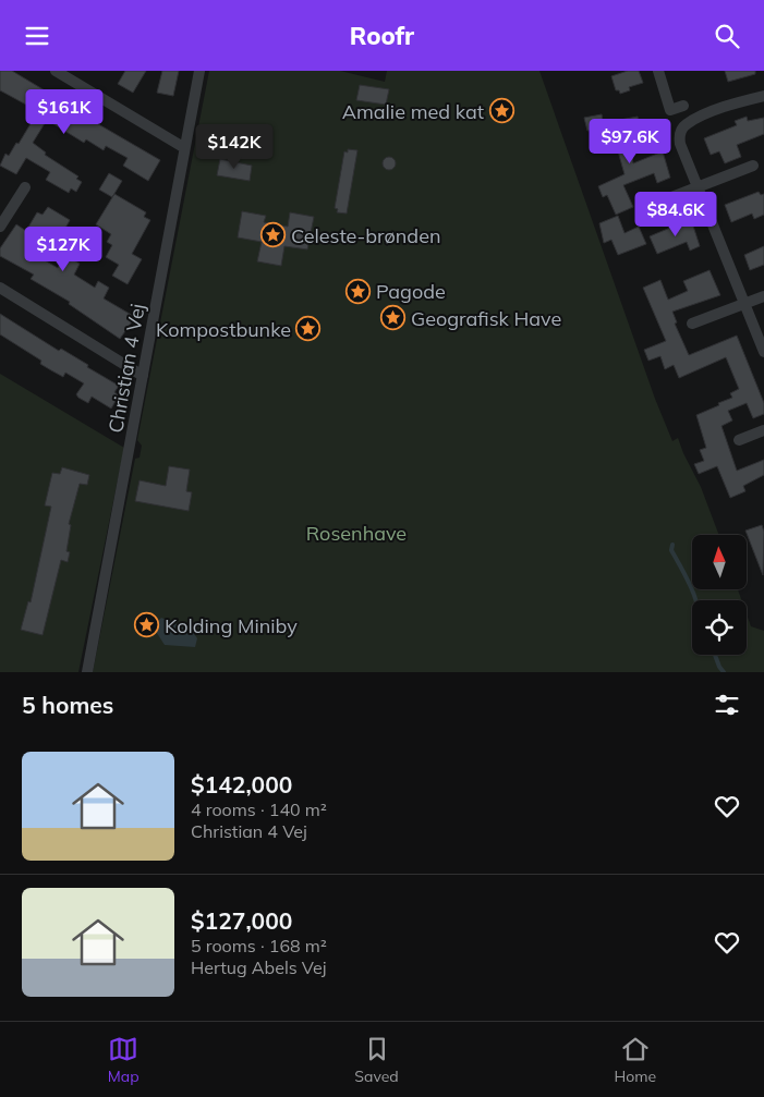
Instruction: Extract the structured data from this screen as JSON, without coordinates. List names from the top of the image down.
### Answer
{
  "streets": {
    "street": ["Christian 4 Vej"]
  },
  "parks": ["Rosenhave"],
  "places": {
    "place": [
      "Amalie med kat",
      "Celeste-brønden",
      "Pagode",
      "Geografisk Have",
      "Kompostbunke",
      "Kolding Miniby"
    ]
  },
  "north": "top",
  "page": {
    "header": "Roofr",
    "price": [
      "$161K",
      "$97.6K",
      "$142K",
      "$84.6K",
      "$127K"
    ],
    "heading": "5 homes",
    "list": [
      {
        "name": "$142,000",
        "note": "4 rooms · 140 m² · Christian 4 Vej"
      },
      {
        "name": "$127,000",
        "note": "5 rooms · 168 m² · Hertug Abels Vej"
      }
    ],
    "tabs": ["Map", "Saved", "Home"]
  }
}
